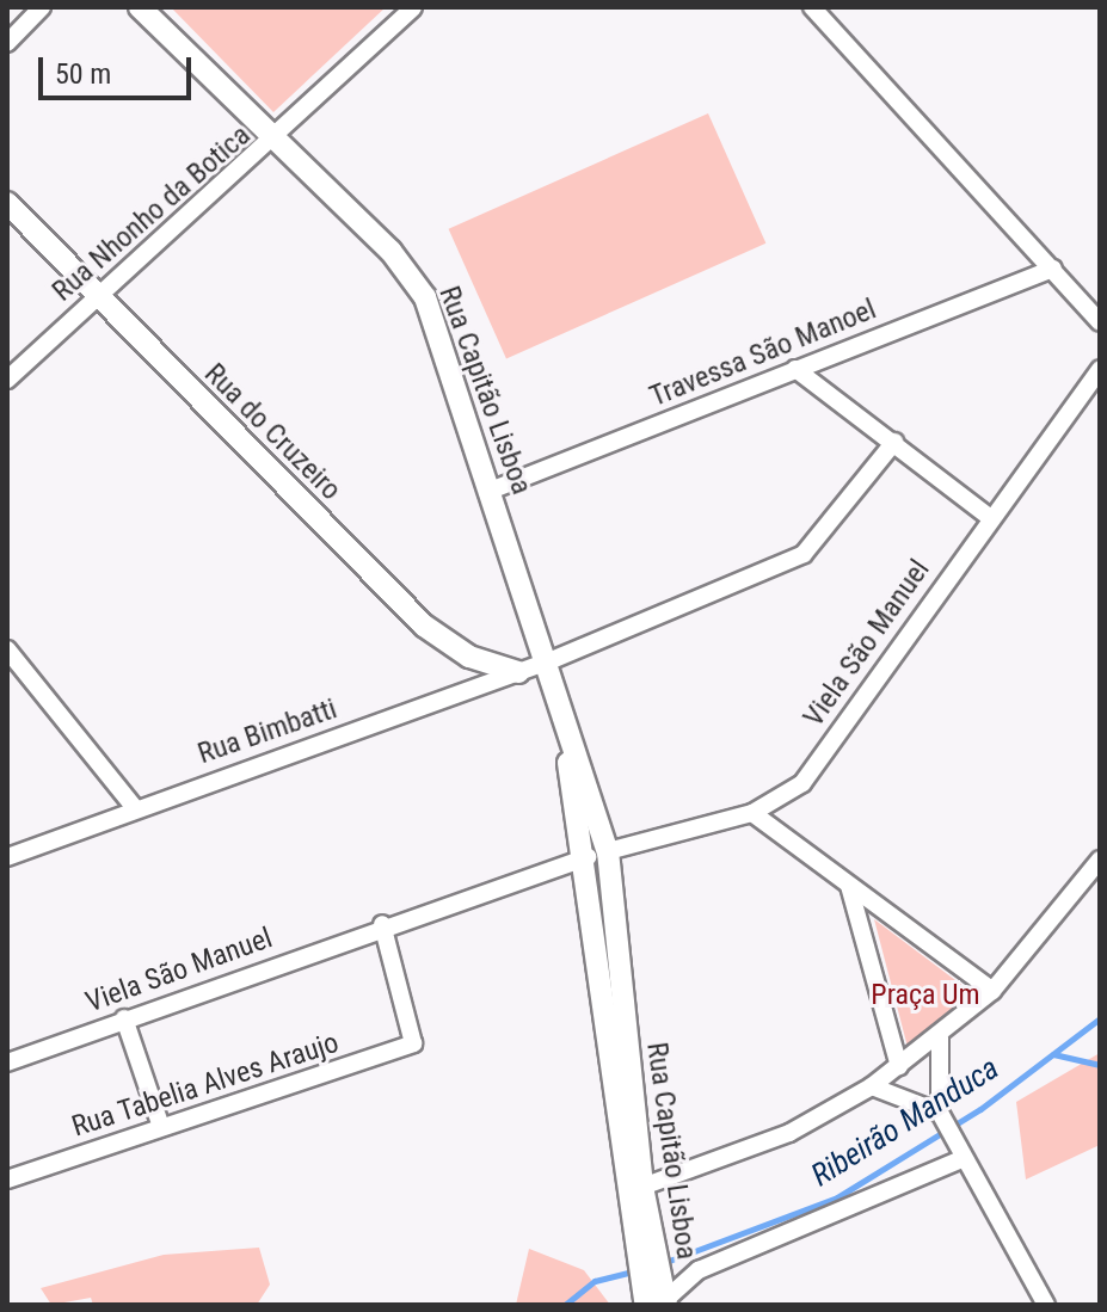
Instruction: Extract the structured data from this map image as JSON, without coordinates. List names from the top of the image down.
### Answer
{
  "streets": {
    "street": [
      "Rua Nhonho da Botica",
      "Travessa São Manoel",
      "Rua Capitão Lisboa",
      "Rua do Cruzeiro",
      "Viela São Manuel",
      "Rua Bimbatti",
      "Rua Tabelia Alves Araujo"
    ]
  },
  "crossings": [
    ["Rua Nhonho da Botica", "Rua Capitão Lisboa"],
    ["Rua Nhonho da Botica", "Rua do Cruzeiro"],
    ["Travessa São Manoel", "Rua Capitão Lisboa"],
    ["Rua Capitão Lisboa", "Viela São Manuel"],
    ["Rua Capitão Lisboa", "Rua Bimbatti"],
    ["Rua do Cruzeiro", "Rua Bimbatti"],
    ["Viela São Manuel", "Rua Tabelia Alves Araujo"]
  ],
  "water": ["Ribeirão Manduca"],
  "parks": ["Praça Um"],
  "scale_bar": "50 m"
}
